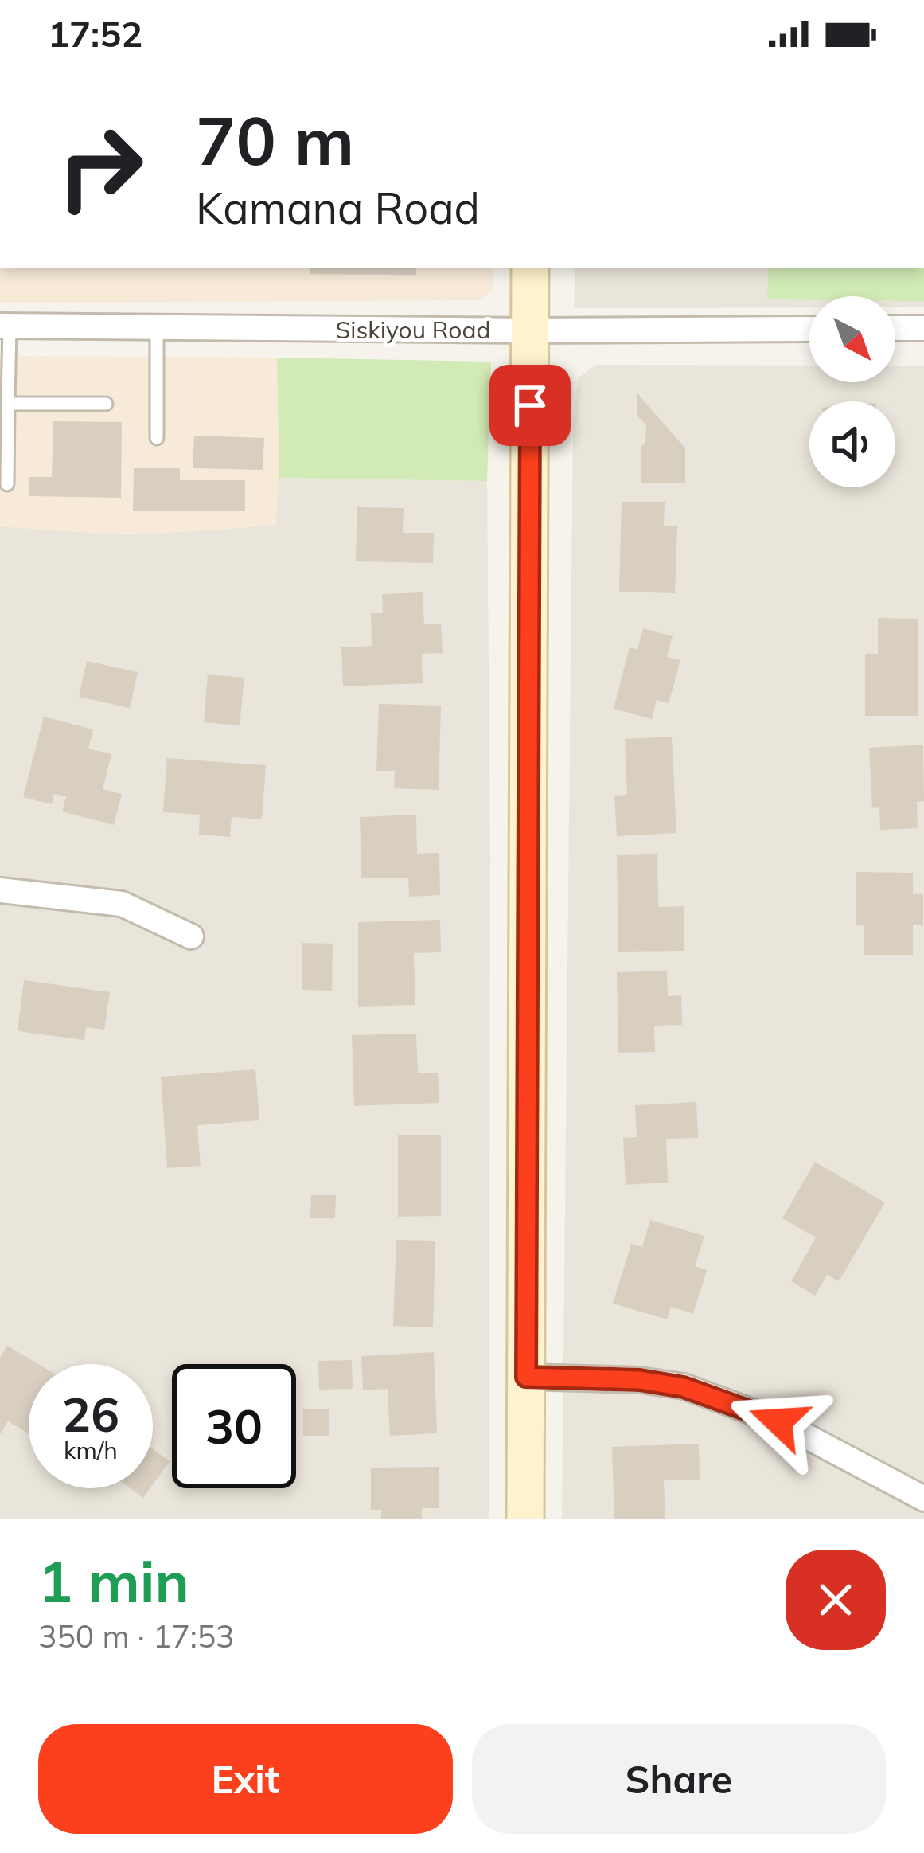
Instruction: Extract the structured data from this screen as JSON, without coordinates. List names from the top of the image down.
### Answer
{
  "streets": {
    "street": ["Siskiyou Road"]
  },
  "north": "bottom right",
  "page": {
    "status": "17:52",
    "turn": ["70 m", "Kamana Road"],
    "speed": "26 km/h",
    "limit": "30",
    "heading": ["1 min", "350 m · 17:53"],
    "buttons": ["Exit", "Share"]
  }
}
